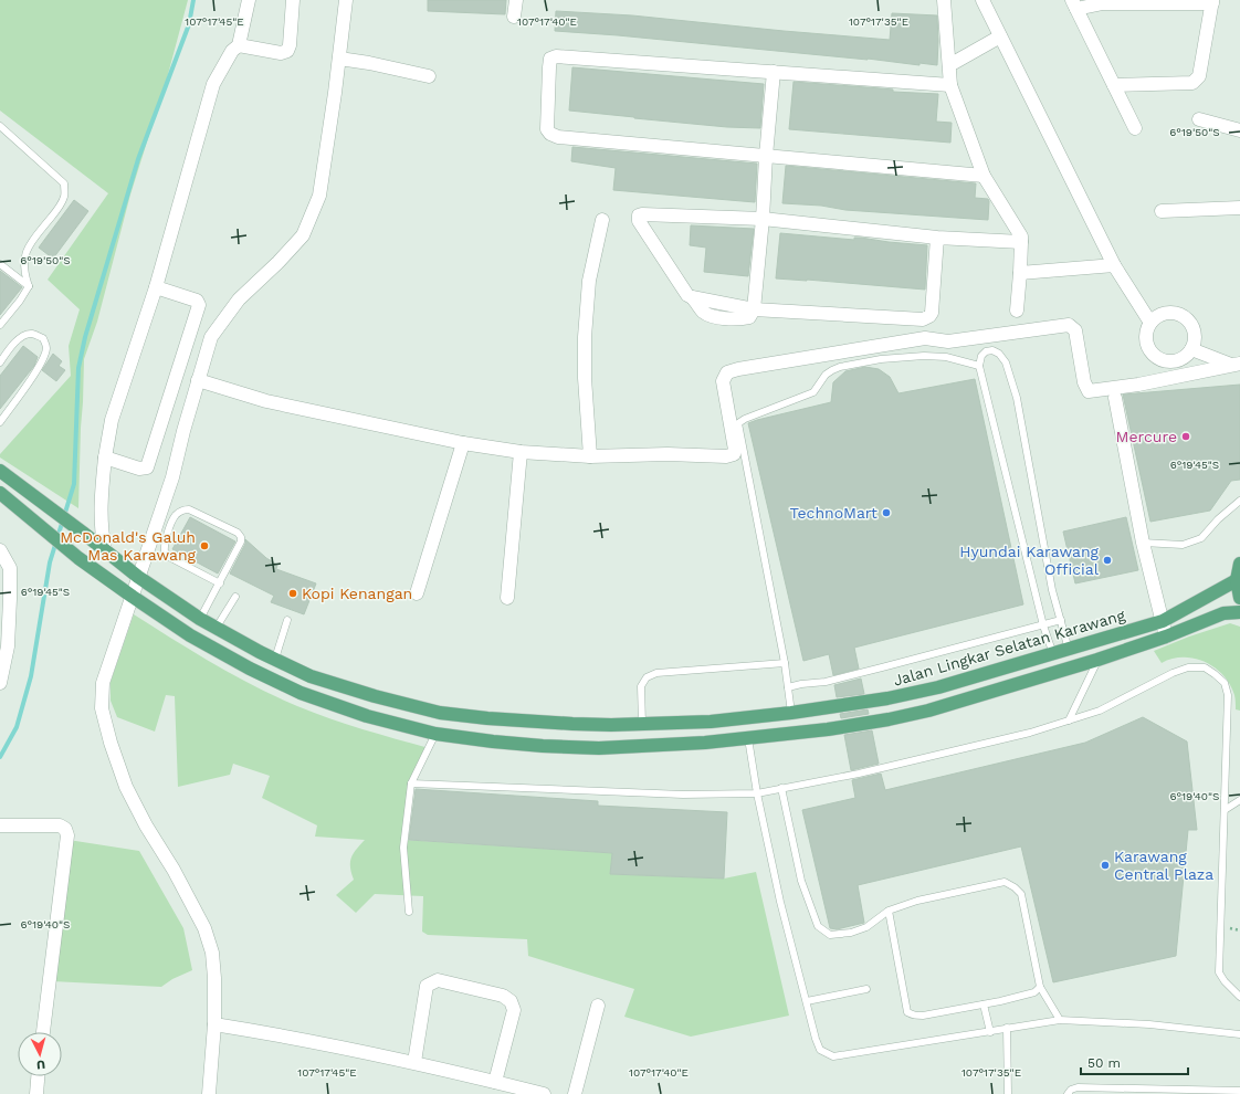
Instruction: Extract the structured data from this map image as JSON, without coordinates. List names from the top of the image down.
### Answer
{
  "streets": {
    "main road": ["Jalan Lingkar Selatan Karawang"]
  },
  "places": [
    "Mercure",
    "TechnoMart",
    "McDonald's Galuh Mas Karawang",
    "Hyundai Karawang Official",
    "Kopi Kenangan",
    "Karawang Central Plaza"
  ],
  "scale_bar": "50 m",
  "north": "bottom",
  "coordinates": [
    "107°17'45\"E",
    "107°17'40\"E",
    "107°17'35\"E",
    "6°19'50\"S",
    "6°19'45\"S",
    "6°19'40\"S"
  ]
}
